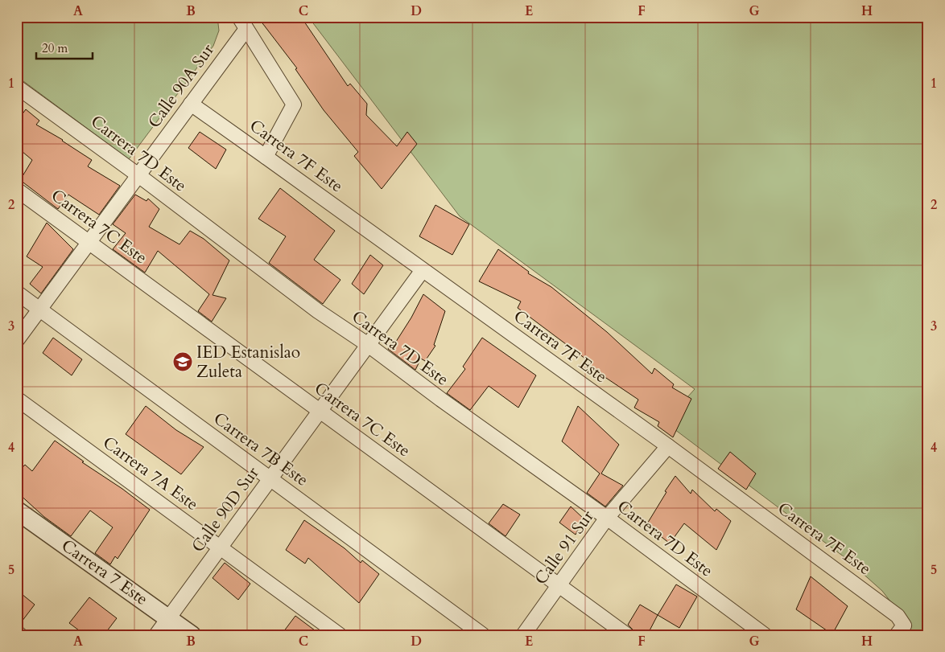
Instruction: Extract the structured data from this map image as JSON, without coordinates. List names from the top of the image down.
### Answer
{
  "streets": {
    "street": [
      "Calle 90A Sur",
      "Carrera 7D Este",
      "Carrera 7F Este",
      "Carrera 7C Este",
      "Carrera 7B Este",
      "Carrera 7A Este",
      "Calle 90D Sur",
      "Calle 91 Sur",
      "Carrera 7 Este"
    ]
  },
  "crossings": [
    ["Calle 90A Sur", "Carrera 7D Este"],
    ["Calle 90A Sur", "Carrera 7F Este"],
    ["Calle 90A Sur", "Carrera 7C Este"],
    ["Calle 90A Sur", "Carrera 7B Este"],
    ["Carrera 7D Este", "Calle 90D Sur"],
    ["Carrera 7D Este", "Calle 91 Sur"],
    ["Carrera 7F Este", "Calle 90D Sur"],
    ["Carrera 7F Este", "Calle 91 Sur"],
    ["Carrera 7C Este", "Calle 90D Sur"],
    ["Carrera 7C Este", "Calle 91 Sur"],
    ["Carrera 7B Este", "Calle 90D Sur"],
    ["Carrera 7A Este", "Calle 90D Sur"],
    ["Calle 90D Sur", "Carrera 7 Este"]
  ],
  "places": {
    "school or university": ["IED Estanislao Zuleta"]
  },
  "scale_bar": "20 m",
  "grid": {
    "columns": [
      "A",
      "B",
      "C",
      "D",
      "E",
      "F",
      "G",
      "H"
    ],
    "rows": [
      "1",
      "2",
      "3",
      "4",
      "5"
    ]
  }
}
